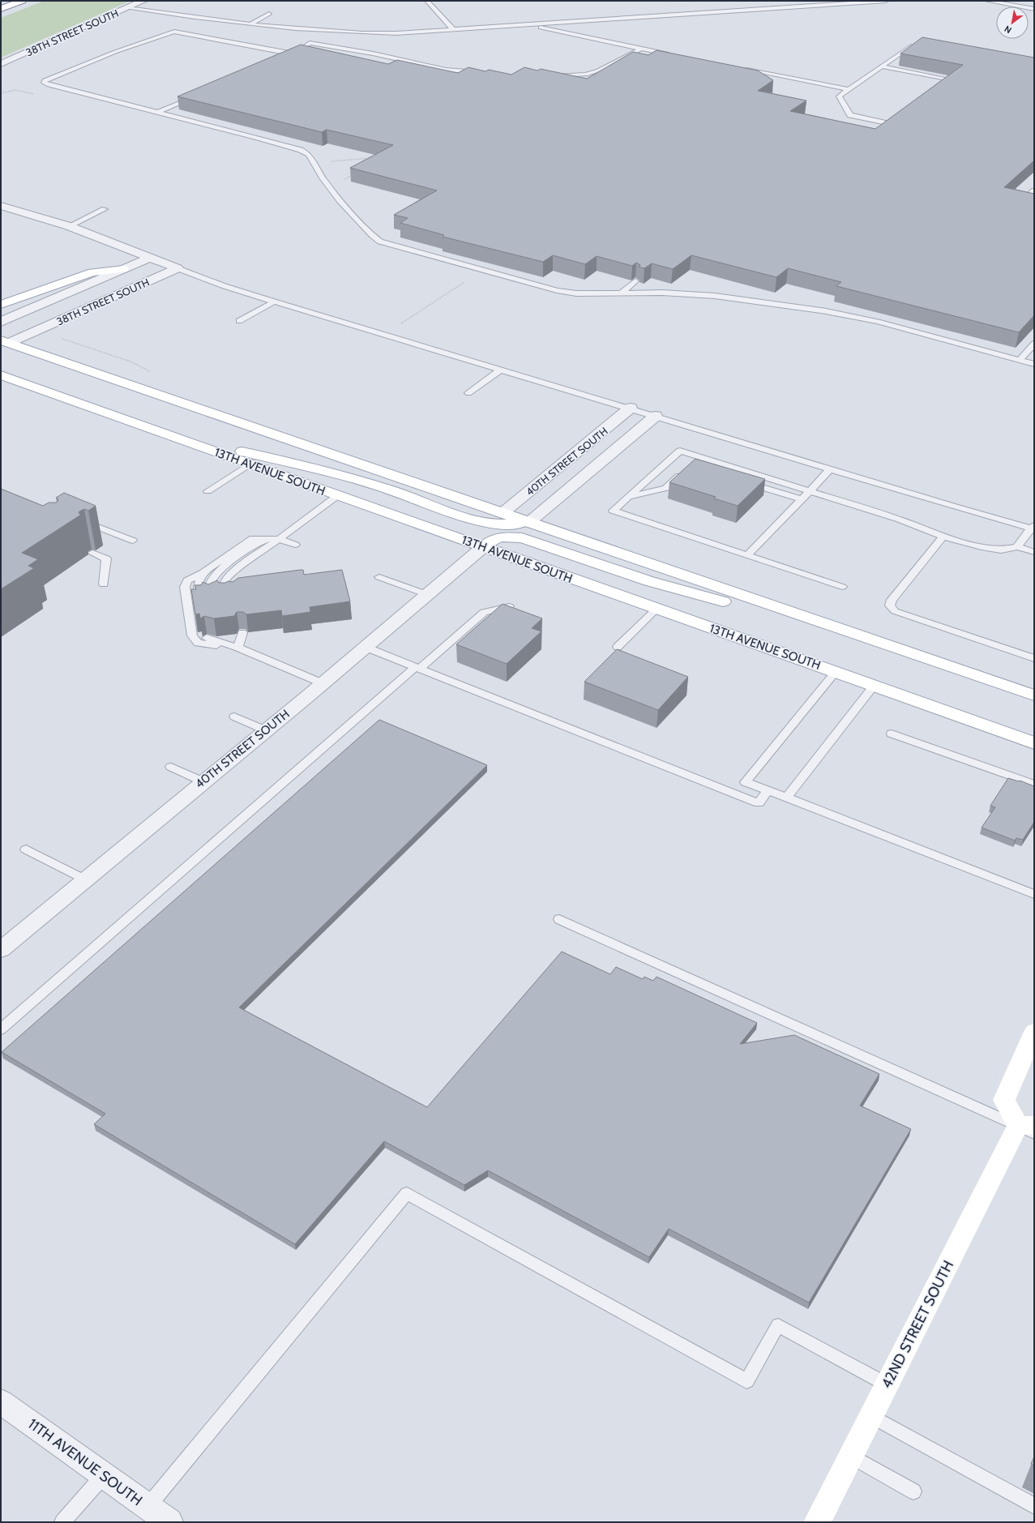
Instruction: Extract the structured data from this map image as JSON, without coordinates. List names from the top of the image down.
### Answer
{
  "streets": {
    "main road": ["13TH AVENUE SOUTH", "42ND STREET SOUTH"],
    "street": ["38TH STREET SOUTH", "40TH STREET SOUTH", "11TH AVENUE SOUTH"]
  },
  "crossings": [
    ["40TH STREET SOUTH", "13TH AVENUE SOUTH"]
  ],
  "north": "bottom left"
}
